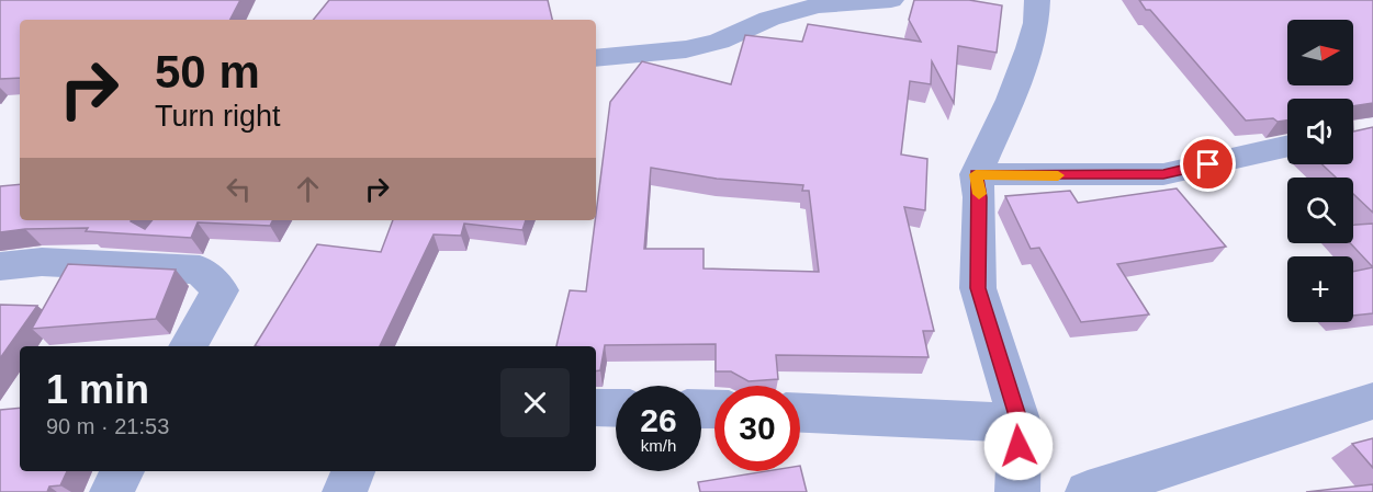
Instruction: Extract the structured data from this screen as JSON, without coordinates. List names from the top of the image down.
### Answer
{
  "north": "right",
  "page": {
    "map_buttons": "+",
    "turn": ["50 m", "Turn right"],
    "heading": ["1 min", "90 m · 21:53"],
    "speed": "26 km/h",
    "limit": "30"
  }
}
